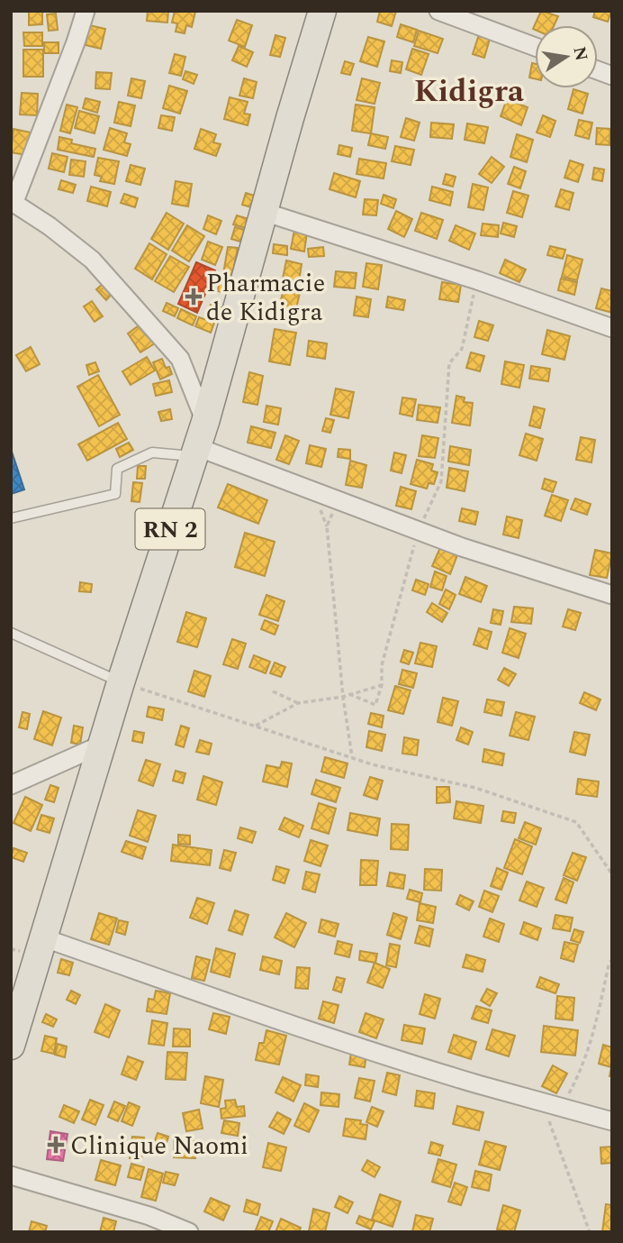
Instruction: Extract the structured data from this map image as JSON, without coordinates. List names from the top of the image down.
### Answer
{
  "streets": {
    "main road": ["RN 2"]
  },
  "districts": ["Kidigra"],
  "places": {
    "health": ["Pharmacie de Kidigra", "Clinique Naomi"]
  },
  "north": "right"
}
